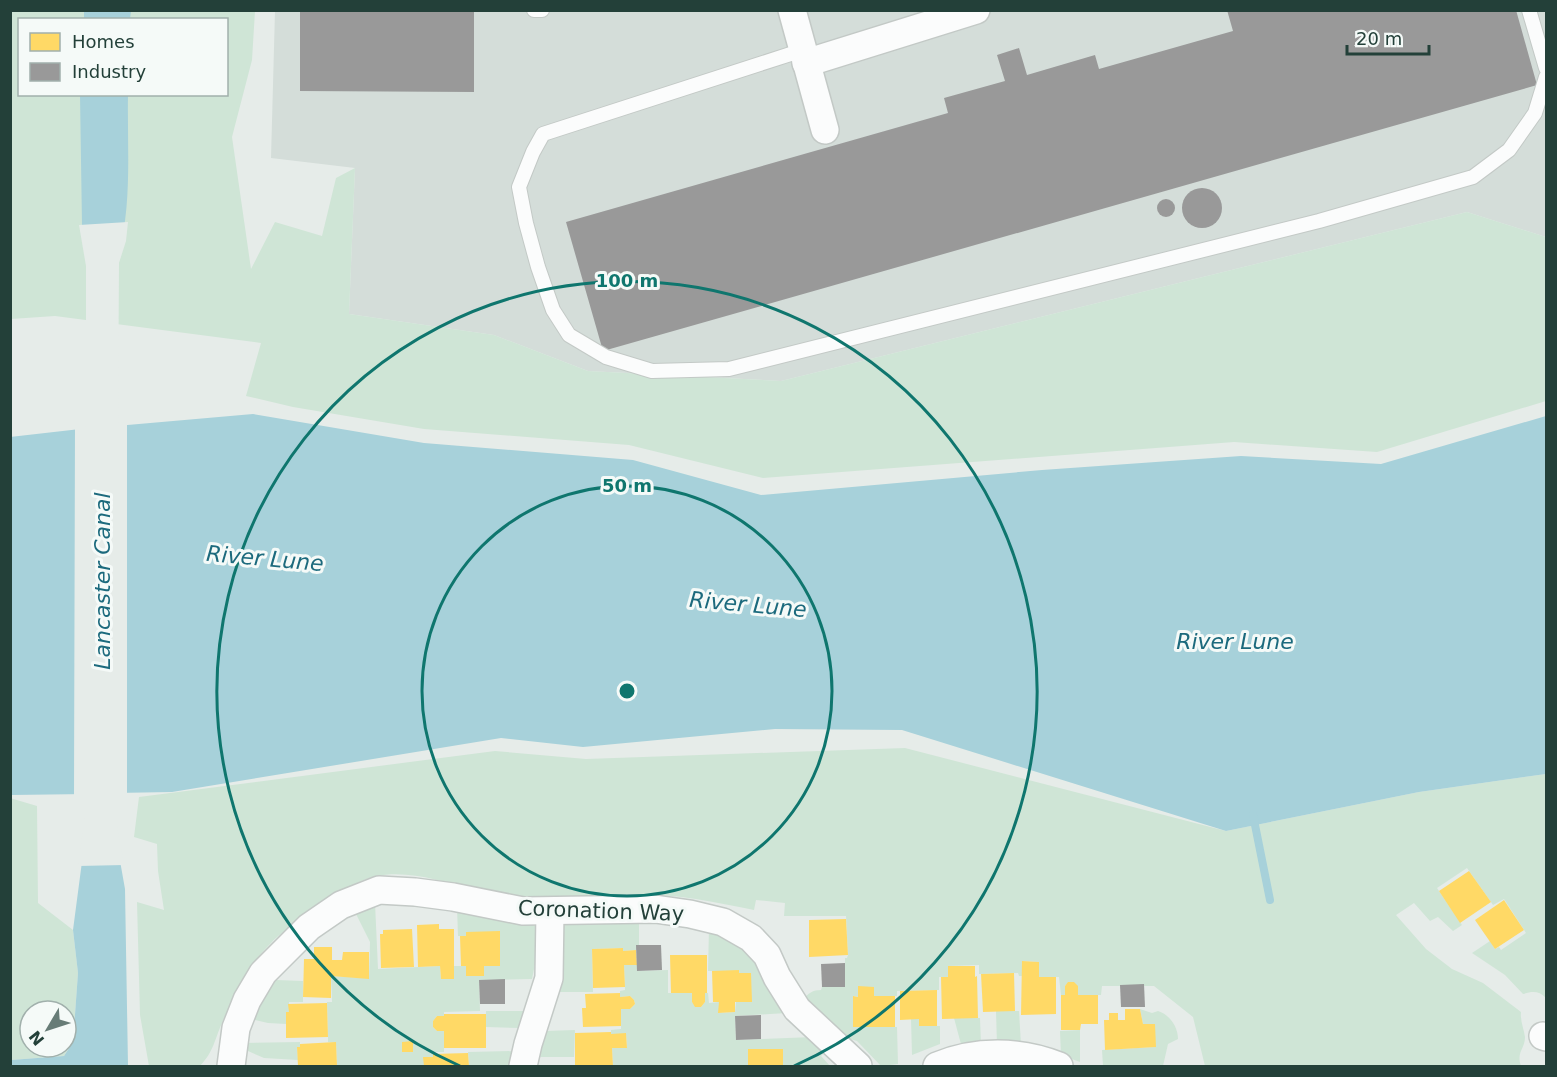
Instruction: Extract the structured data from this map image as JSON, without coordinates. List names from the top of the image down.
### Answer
{
  "streets": {
    "street": ["Coronation Way"]
  },
  "water": ["River Lune", "Lancaster Canal"],
  "legend": ["Homes", "Industry"],
  "scale_bar": "20 m",
  "north": "bottom left",
  "rings": ["100 m", "50 m"]
}
